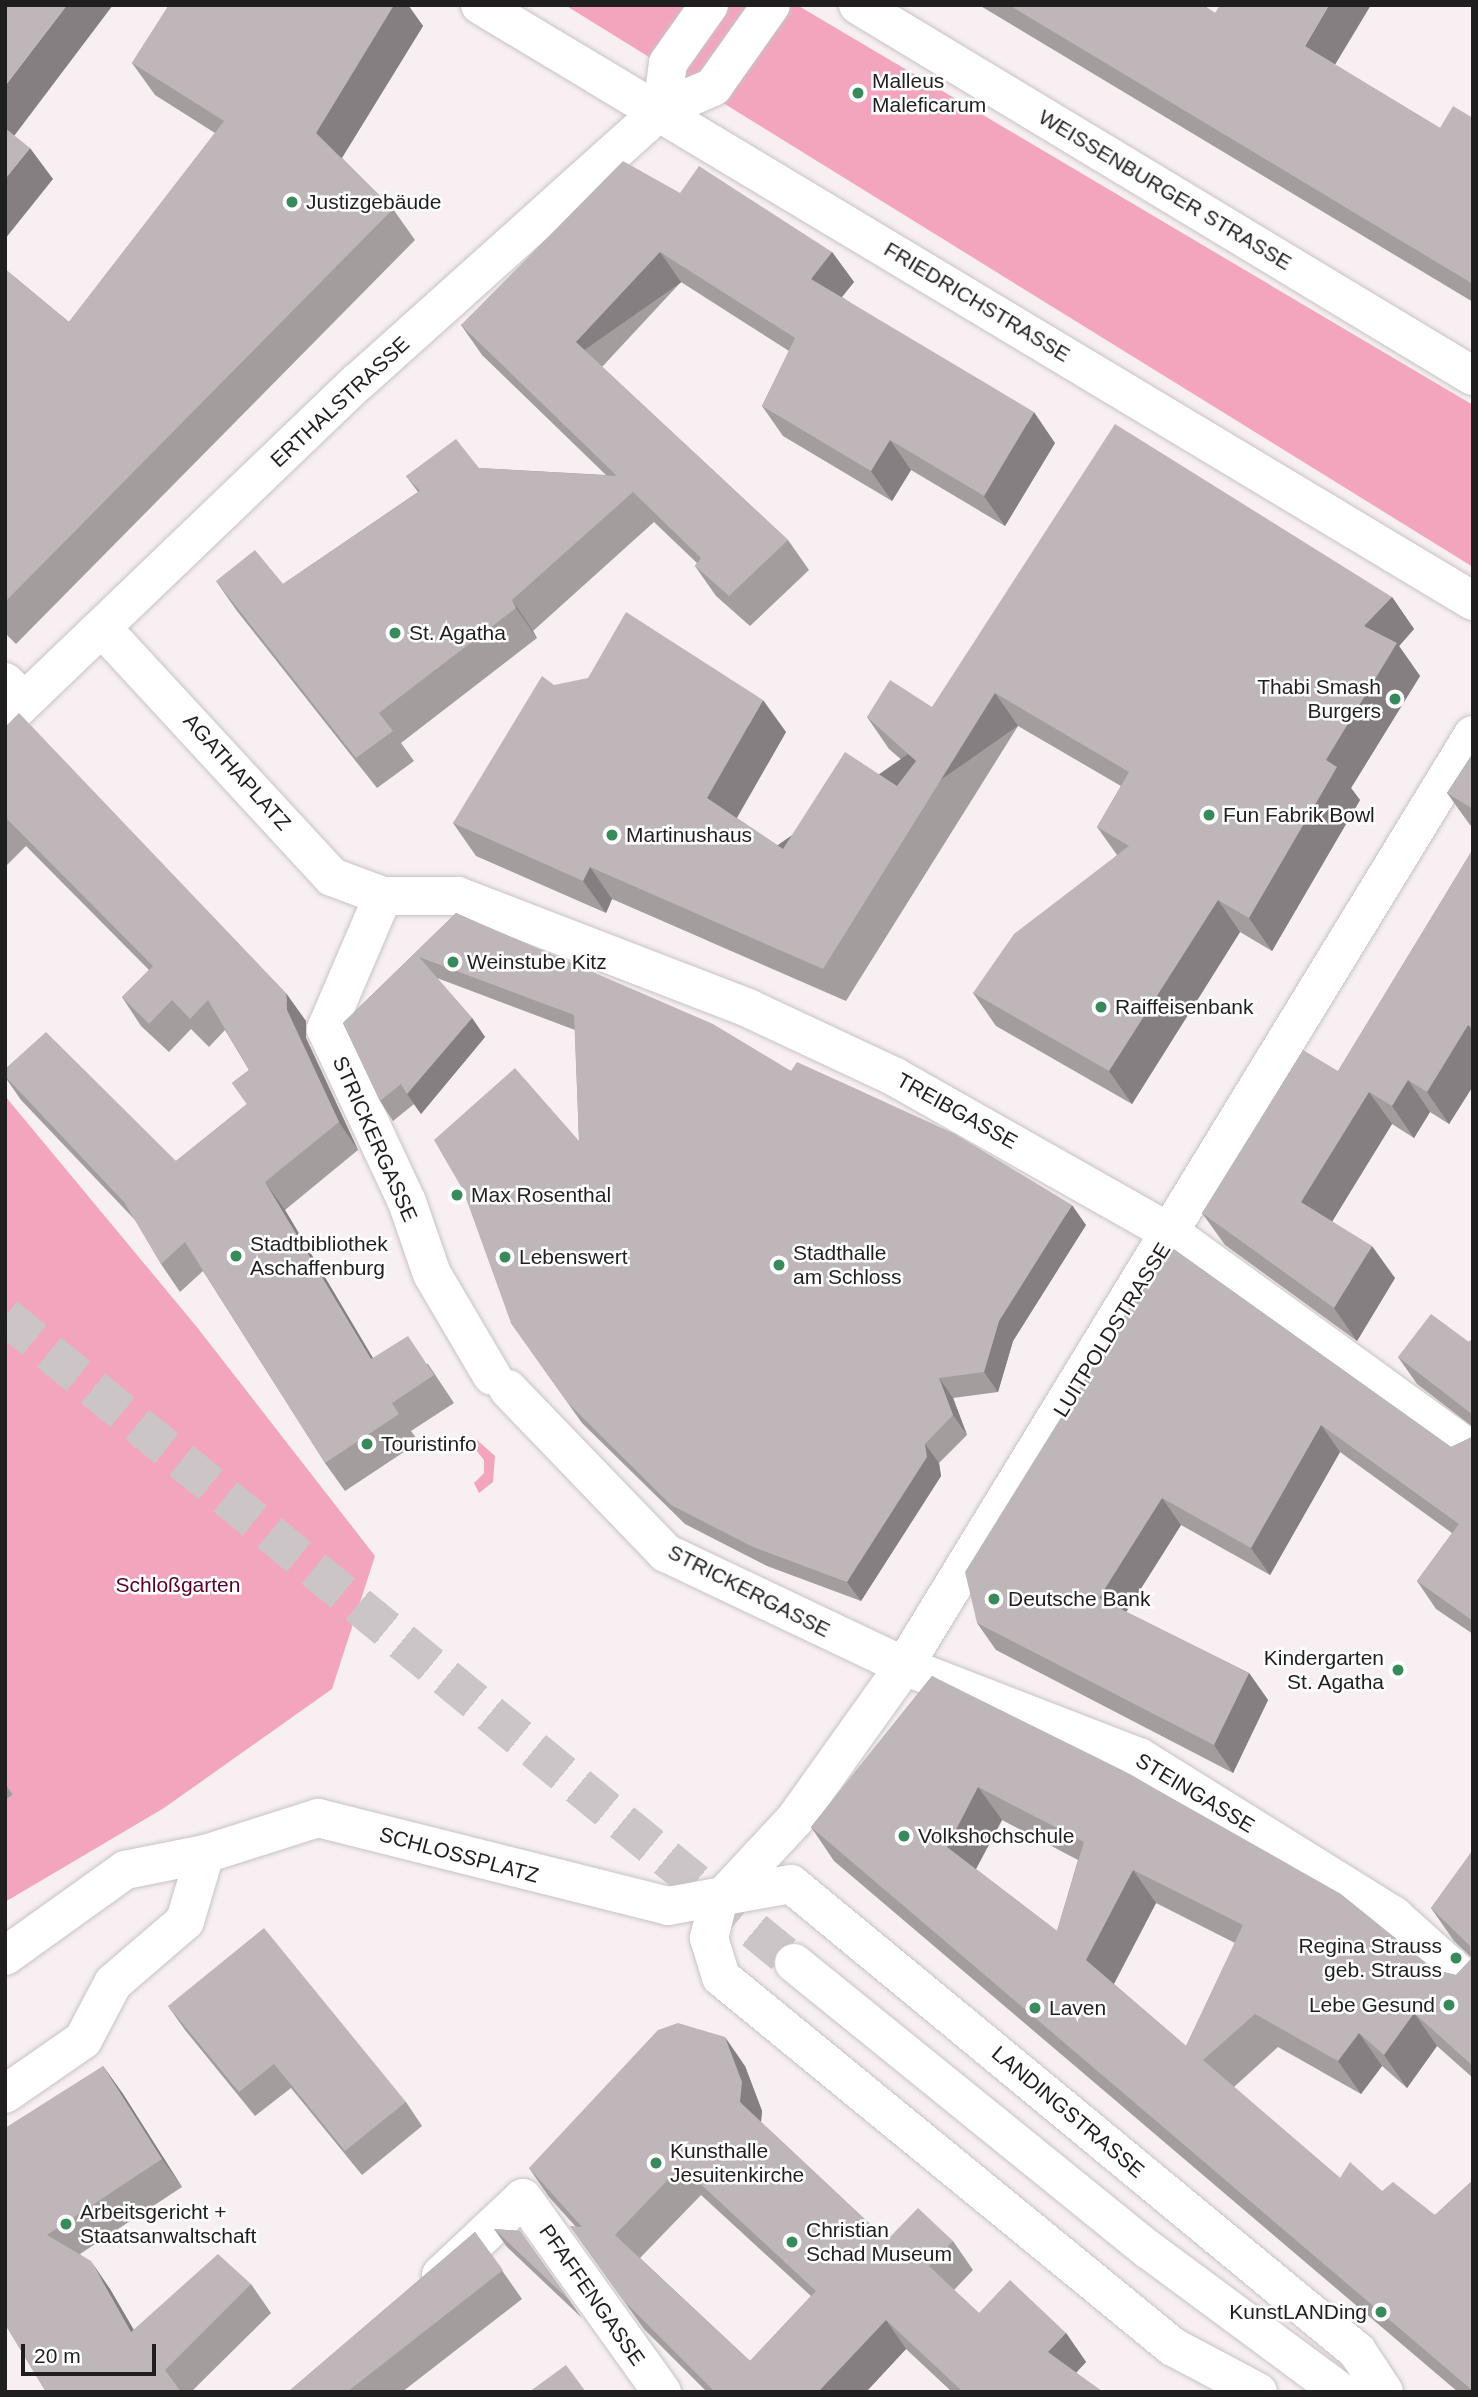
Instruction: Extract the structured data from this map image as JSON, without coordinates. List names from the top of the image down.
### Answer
{
  "streets": {
    "street": [
      "WEISSENBURGER STRASSE",
      "FRIEDRICHSTRASSE",
      "ERTHALSTRASSE",
      "AGATHAPLATZ",
      "TREIBGASSE",
      "STRICKERGASSE",
      "LUITPOLDSTRASSE",
      "STEINGASSE",
      "SCHLOSSPLATZ",
      "LANDINGSTRASSE",
      "PFAFFENGASSE"
    ]
  },
  "crossings": [
    ["FRIEDRICHSTRASSE", "ERTHALSTRASSE"],
    ["ERTHALSTRASSE", "AGATHAPLATZ"],
    ["AGATHAPLATZ", "TREIBGASSE"],
    ["AGATHAPLATZ", "STRICKERGASSE"],
    ["TREIBGASSE", "STRICKERGASSE"],
    ["TREIBGASSE", "LUITPOLDSTRASSE"],
    ["STRICKERGASSE", "STEINGASSE"],
    ["LUITPOLDSTRASSE", "STEINGASSE"],
    ["LUITPOLDSTRASSE", "SCHLOSSPLATZ"]
  ],
  "parks": ["Schloßgarten"],
  "places": [
    "Malleus Maleficarum",
    "Justizgebäude",
    "St. Agatha",
    "Thabi Smash Burgers",
    "Fun Fabrik Bowl",
    "Martinushaus",
    "Weinstube Kitz",
    "Raiffeisenbank",
    "Max Rosenthal",
    "Stadtbibliothek Aschaffenburg",
    "Lebenswert",
    "Stadthalle am Schloss",
    "Touristinfo",
    "Deutsche Bank",
    "Kindergarten St. Agatha",
    "Volkshochschule",
    "Regina Strauss geb. Strauss",
    "Lebe Gesund",
    "Laven",
    "Kunsthalle Jesuitenkirche",
    "Arbeitsgericht + Staatsanwaltschaft",
    "Christian Schad Museum",
    "KunstLANDing"
  ],
  "scale_bar": "20 m"
}
